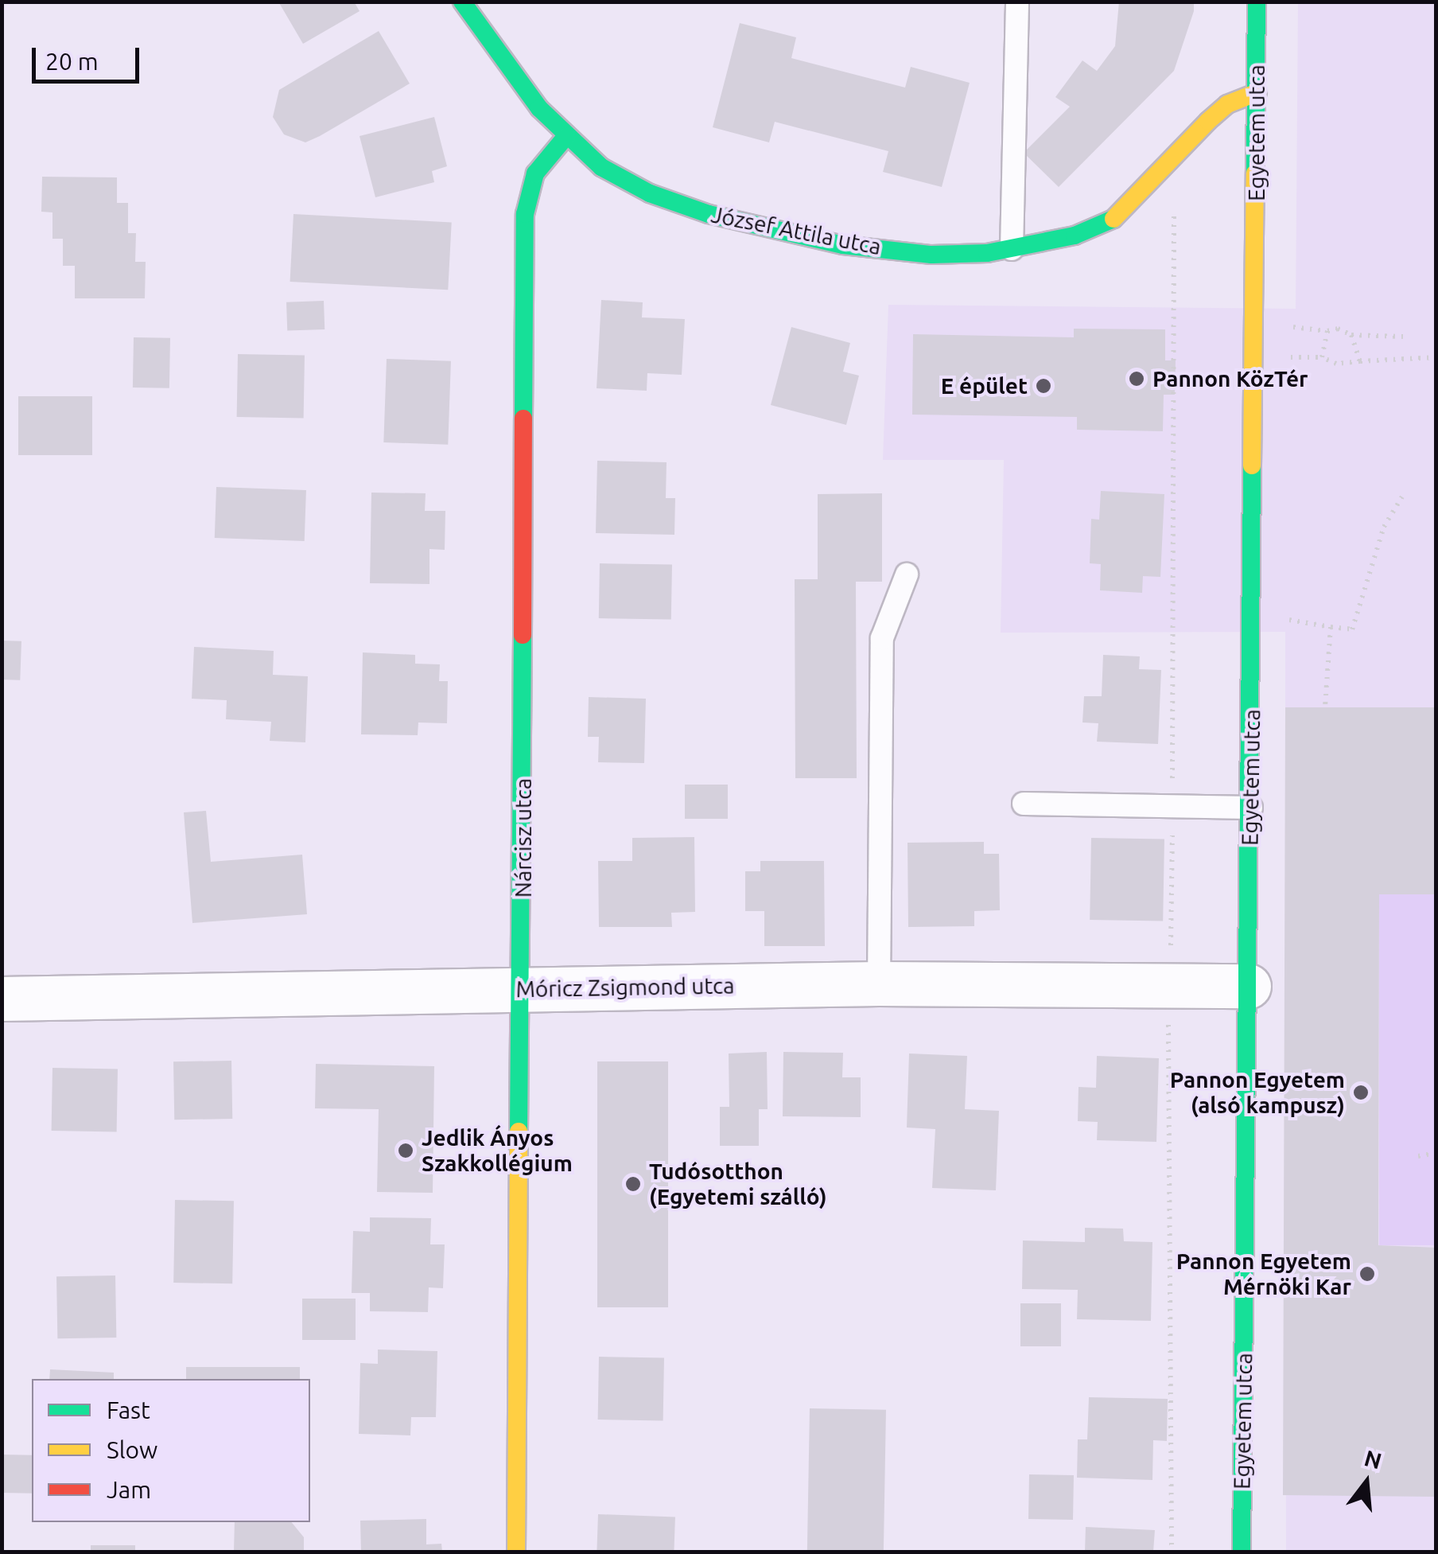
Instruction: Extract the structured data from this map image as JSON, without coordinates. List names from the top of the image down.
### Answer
{
  "streets": {
    "street": [
      "Egyetem utca",
      "József Attila utca",
      "Nárcisz utca",
      "Móricz Zsigmond utca"
    ]
  },
  "crossings": [
    ["Egyetem utca", "József Attila utca"],
    ["Egyetem utca", "Móricz Zsigmond utca"],
    ["József Attila utca", "Nárcisz utca"],
    ["Nárcisz utca", "Móricz Zsigmond utca"]
  ],
  "places": [
    "Pannon KözTér",
    "E épület",
    "Pannon Egyetem (alsó kampusz)",
    "Jedlik Ányos Szakkollégium",
    "Tudósotthon (Egyetemi szálló)",
    "Pannon Egyetem Mérnöki Kar"
  ],
  "legend": ["Fast", "Slow", "Jam"],
  "scale_bar": "20 m",
  "north": "top"
}
